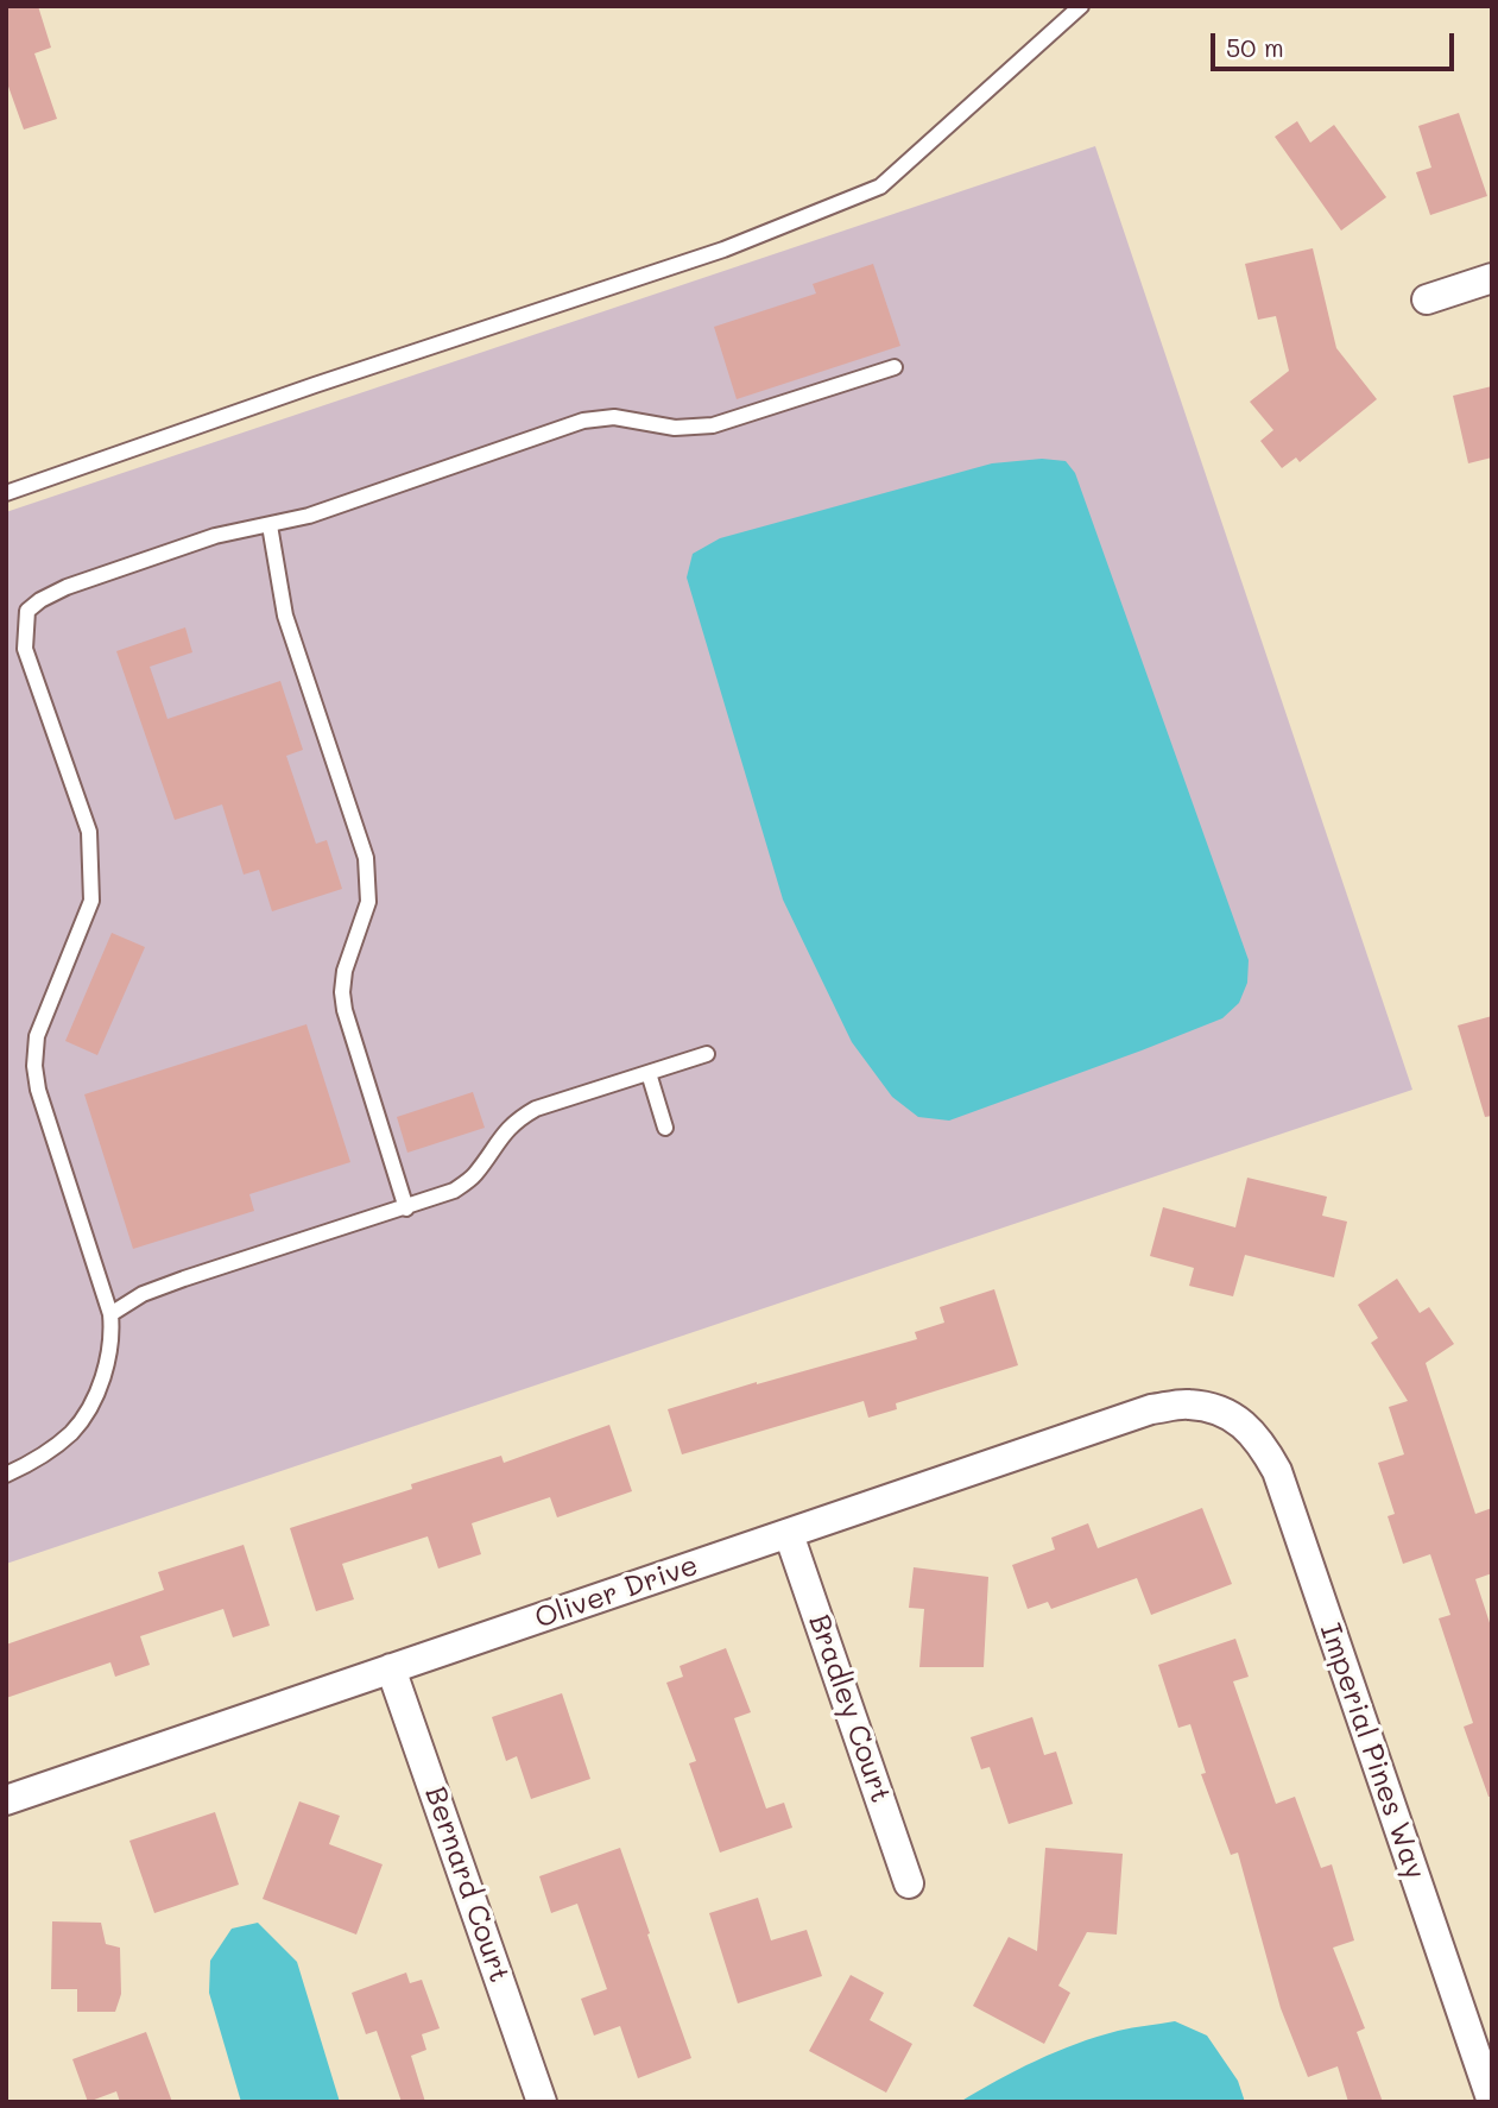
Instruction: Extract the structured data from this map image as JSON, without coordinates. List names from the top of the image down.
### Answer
{
  "streets": {
    "street": [
      "Oliver Drive",
      "Bradley Court",
      "Imperial Pines Way",
      "Bernard Court"
    ]
  },
  "crossings": [
    ["Oliver Drive", "Bradley Court"],
    ["Oliver Drive", "Imperial Pines Way"],
    ["Oliver Drive", "Bernard Court"]
  ],
  "scale_bar": "50 m"
}
